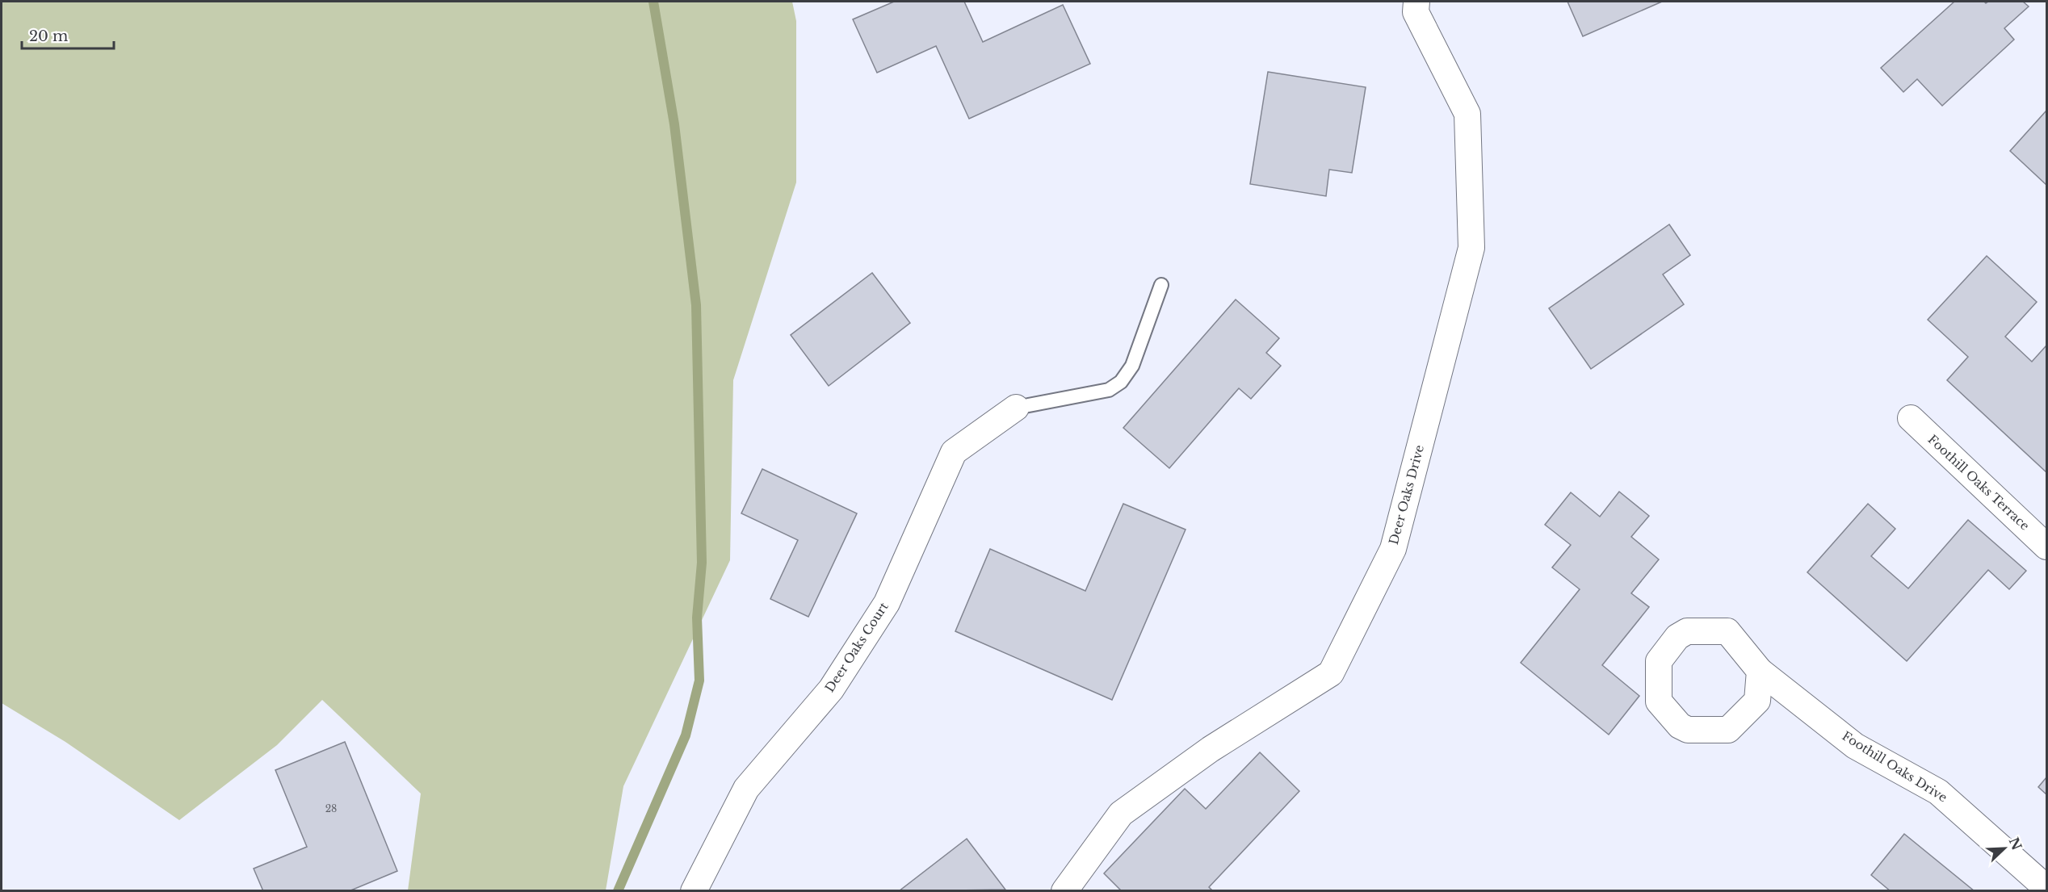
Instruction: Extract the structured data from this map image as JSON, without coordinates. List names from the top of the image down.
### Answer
{
  "streets": {
    "street": [
      "Foothill Oaks Terrace",
      "Deer Oaks Drive",
      "Deer Oaks Court",
      "Foothill Oaks Drive"
    ]
  },
  "house_numbers": ["28"],
  "scale_bar": "20 m",
  "north": "top right"
}
